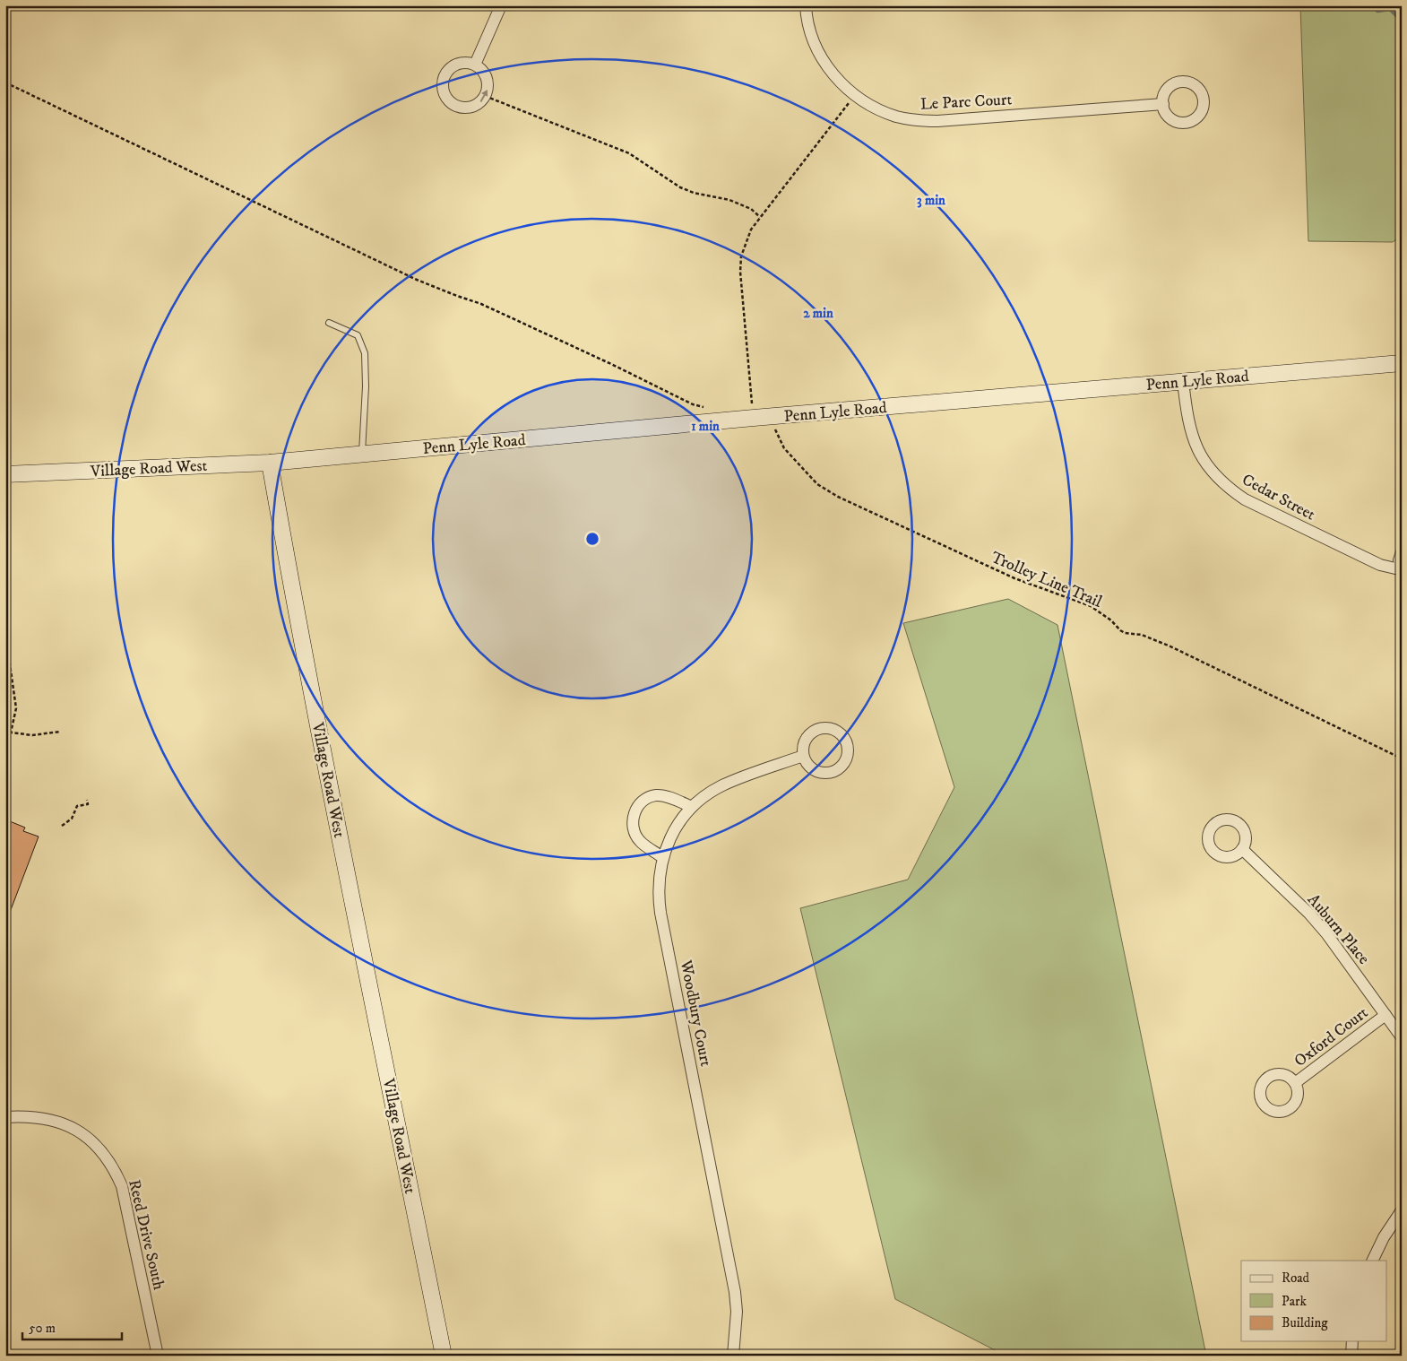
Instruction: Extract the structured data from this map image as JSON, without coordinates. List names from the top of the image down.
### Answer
{
  "streets": {
    "street": [
      "Le Parc Court",
      "Penn Lyle Road",
      "Village Road West",
      "Cedar Street",
      "Auburn Place",
      "Woodbury Court",
      "Oxford Court",
      "Reed Drive South"
    ],
    "path": ["Trolley Line Trail"]
  },
  "crossings": [
    ["Penn Lyle Road", "Village Road West"],
    ["Penn Lyle Road", "Cedar Street"],
    ["Auburn Place", "Oxford Court"]
  ],
  "legend": ["Road", "Park", "Building"],
  "scale_bar": "50 m",
  "rings": ["3 min", "2 min", "1 min"]
}
